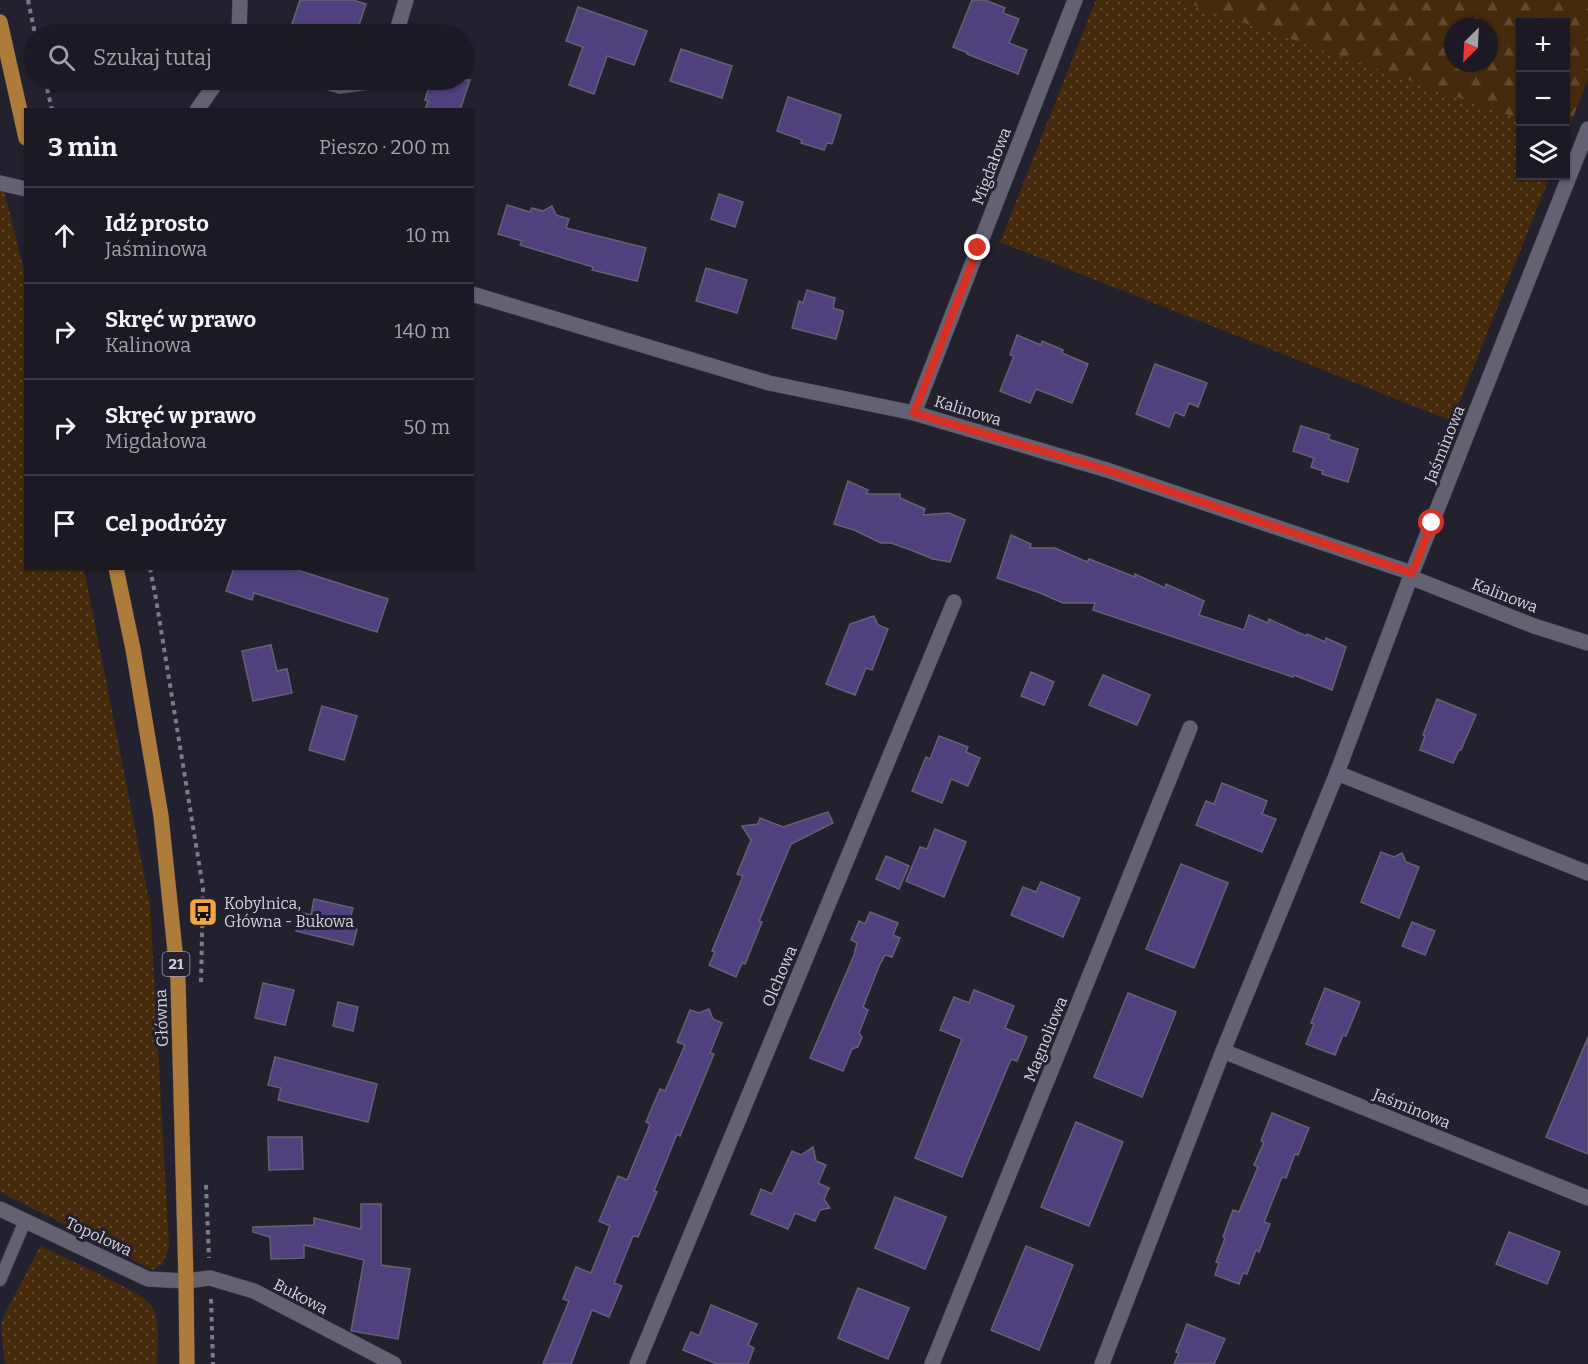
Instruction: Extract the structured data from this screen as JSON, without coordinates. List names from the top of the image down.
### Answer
{
  "streets": {
    "main road": ["21", "Główna"],
    "street": [
      "Migdałowa",
      "Kalinowa",
      "Jaśminowa",
      "Olchowa",
      "Magnoliowa",
      "Topolowa",
      "Bukowa"
    ]
  },
  "crossings": [
    ["Migdałowa", "Kalinowa"],
    ["Kalinowa", "Jaśminowa"],
    ["Główna", "Topolowa"],
    ["Główna", "Bukowa"],
    ["Topolowa", "Bukowa"]
  ],
  "places": {
    "bus stop": ["Kobylnica, Główna - Bukowa"]
  },
  "north": "bottom left",
  "page": {
    "map_buttons": ["+", "−"],
    "search": "Szukaj tutaj",
    "heading": ["3 min", "Pieszo · 200 m"],
    "list": [
      ["Idź prosto", "Jaśminowa", "10 m"],
      ["Skręć w prawo", "Kalinowa", "140 m"],
      ["Skręć w prawo", "Migdałowa", "50 m"],
      "Cel podróży"
    ]
  }
}
